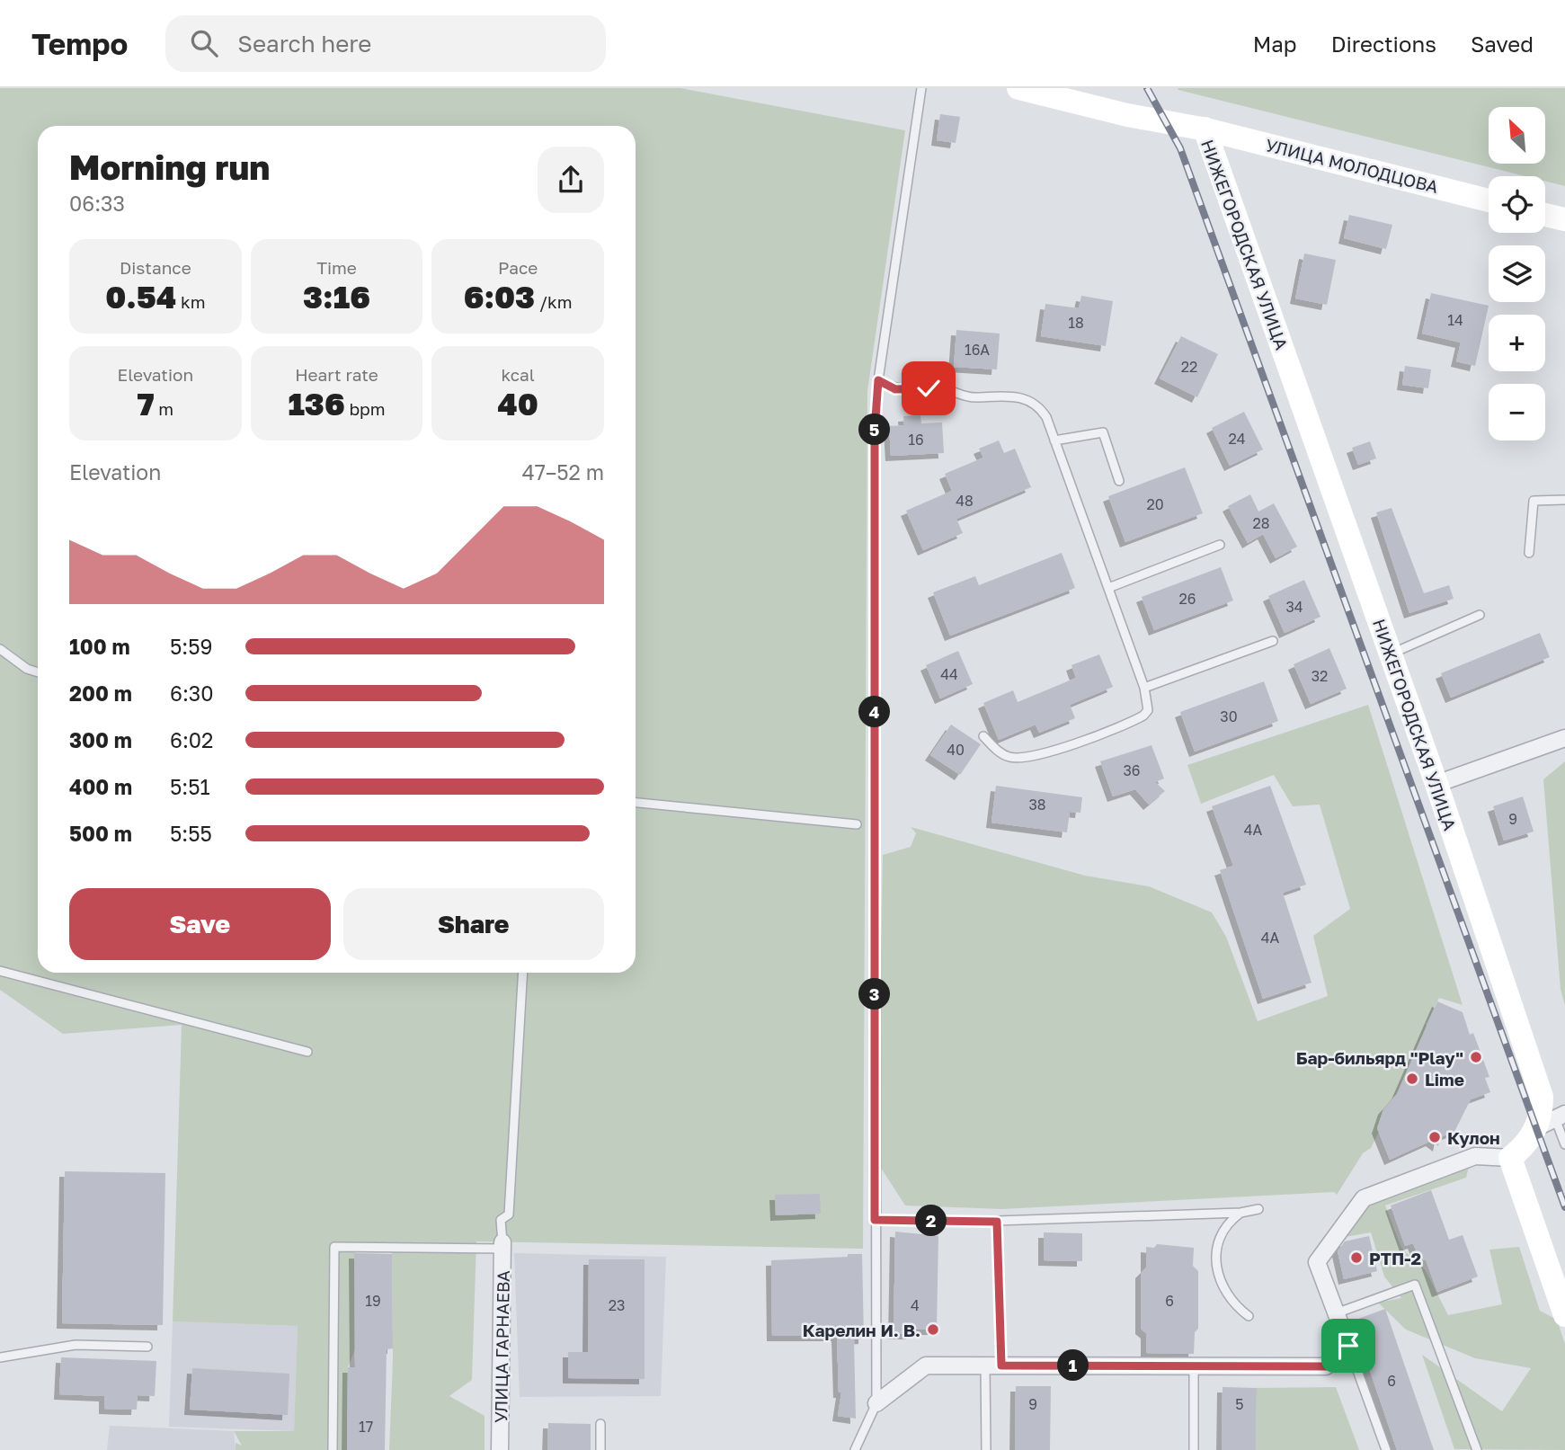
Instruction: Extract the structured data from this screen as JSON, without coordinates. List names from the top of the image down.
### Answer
{
  "streets": {
    "street": ["УЛИЦА МОЛОДЦОВА", "НИЖЕГОРОДСКАЯ УЛИЦА", "УЛИЦА ГАРНАЕВА"]
  },
  "crossings": [
    ["УЛИЦА МОЛОДЦОВА", "НИЖЕГОРОДСКАЯ УЛИЦА"]
  ],
  "places": [
    "Бар-бильярд \"Play\"",
    "Lime",
    "Кулон",
    "РТП-2",
    "Карелин И. В."
  ],
  "house_numbers": [
    "14",
    "18",
    "16А",
    "22",
    "24",
    "16",
    "48",
    "20",
    "28",
    "26",
    "34",
    "44",
    "32",
    "30",
    "40",
    "36",
    "38",
    "9",
    "4А",
    "4А",
    "19",
    "6",
    "23",
    "4",
    "6",
    "9",
    "5",
    "17"
  ],
  "north": "top left",
  "page": {
    "header": "Tempo",
    "search": "Search here",
    "nav": ["Map", "Directions", "Saved"],
    "map_buttons": ["+", "−"],
    "heading": ["Morning run", "06:33"],
    "stats": [
      ["Distance", "0.54 km"],
      ["Time", "3:16"],
      ["Pace", "6:03 /km"],
      ["Elevation", "7 m"],
      ["Heart rate", "136 bpm"],
      ["kcal", "40"]
    ],
    "pins": [
      "5",
      "4",
      "3",
      "2",
      "1"
    ],
    "chart": ["Elevation", "47–52 m"],
    "list": [
      {
        "name": "100 m",
        "note": "5:59"
      },
      {
        "name": "200 m",
        "note": "6:30"
      },
      {
        "name": "300 m",
        "note": "6:02"
      },
      {
        "name": "400 m",
        "note": "5:51"
      },
      {
        "name": "500 m",
        "note": "5:55"
      }
    ],
    "buttons": ["Save", "Share"]
  }
}
